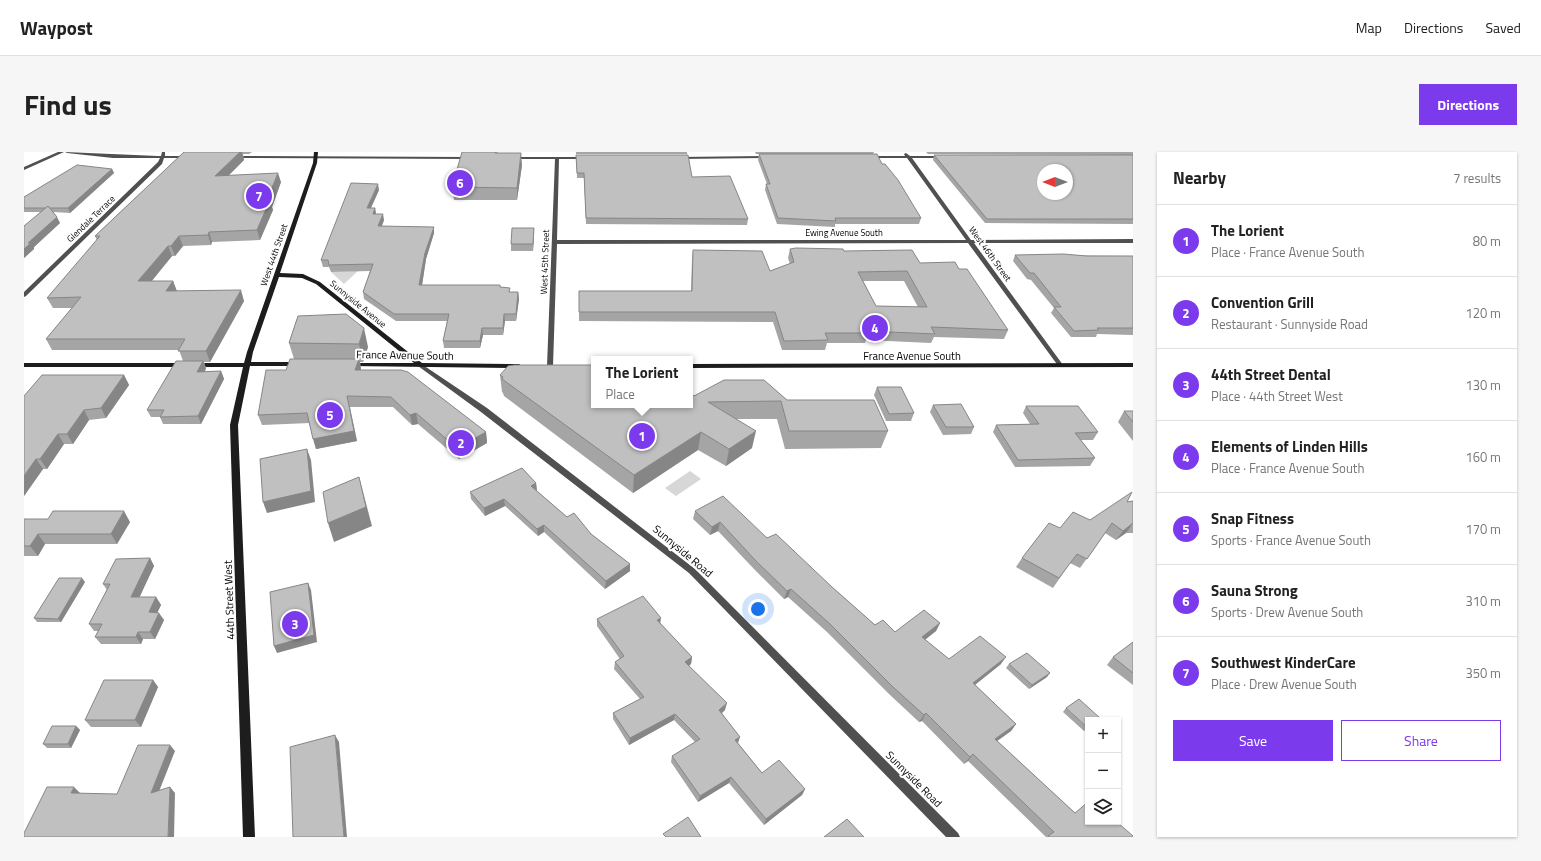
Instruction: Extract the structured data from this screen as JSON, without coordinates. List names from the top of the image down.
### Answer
{
  "streets": {
    "street": [
      "Glendale Terrace",
      "Ewing Avenue South",
      "West 46th Street",
      "West 44th Street",
      "West 45th Street",
      "Sunnyside Avenue",
      "France Avenue South",
      "Sunnyside Road",
      "44th Street West"
    ]
  },
  "crossings": [
    ["Ewing Avenue South", "West 46th Street"],
    ["Ewing Avenue South", "West 45th Street"],
    ["West 46th Street", "France Avenue South"],
    ["West 44th Street", "Sunnyside Avenue"],
    ["West 44th Street", "44th Street West"],
    ["Sunnyside Avenue", "France Avenue South"],
    ["Sunnyside Avenue", "Sunnyside Road"],
    ["France Avenue South", "Sunnyside Road"]
  ],
  "north": "left",
  "page": {
    "header": "Waypost",
    "nav": ["Map", "Directions", "Saved"],
    "title": "Find us",
    "buttons": [
      "Directions",
      ["Save", "Share"]
    ],
    "heading": ["Nearby", "7 results"],
    "pins": [
      "6",
      "7",
      "4",
      "5",
      "1",
      "2",
      "3"
    ],
    "list": [
      {
        "mark": "1",
        "name": "The Lorient",
        "note": "Place · France Avenue South",
        "value": "80 m"
      },
      {
        "mark": "2",
        "name": "Convention Grill",
        "note": "Restaurant · Sunnyside Road",
        "value": "120 m"
      },
      {
        "mark": "3",
        "name": "44th Street Dental",
        "note": "Place · 44th Street West",
        "value": "130 m"
      },
      {
        "mark": "4",
        "name": "Elements of Linden Hills",
        "note": "Place · France Avenue South",
        "value": "160 m"
      },
      {
        "mark": "5",
        "name": "Snap Fitness",
        "note": "Sports · France Avenue South",
        "value": "170 m"
      },
      {
        "mark": "6",
        "name": "Sauna Strong",
        "note": "Sports · Drew Avenue South",
        "value": "310 m"
      },
      {
        "mark": "7",
        "name": "Southwest KinderCare",
        "note": "Place · Drew Avenue South",
        "value": "350 m"
      }
    ],
    "popup": ["The Lorient", "Place"],
    "map_buttons": ["+", "−"]
  }
}
